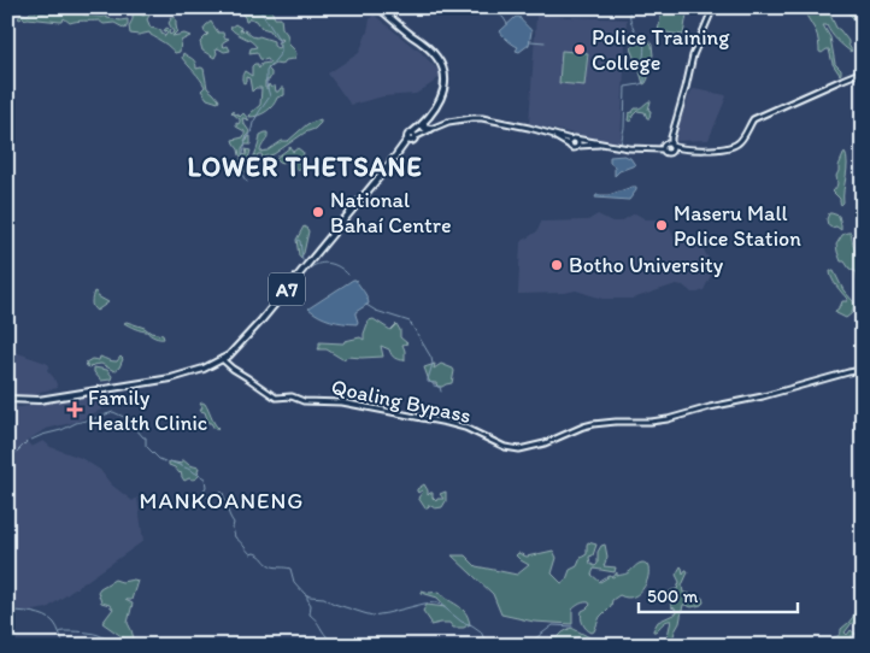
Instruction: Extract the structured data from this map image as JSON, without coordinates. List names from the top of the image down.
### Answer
{
  "streets": {
    "main road": ["A7", "Qoaling Bypass"]
  },
  "crossings": [
    ["A7", "Qoaling Bypass"]
  ],
  "districts": ["LOWER THETSANE", "MANKOANENG"],
  "places": {
    "other": [
      "Police Training College",
      "National Bahaí Centre",
      "Maseru Mall Police Station",
      "Botho University"
    ],
    "health": ["Family Health Clinic"]
  },
  "scale_bar": "500 m"
}
